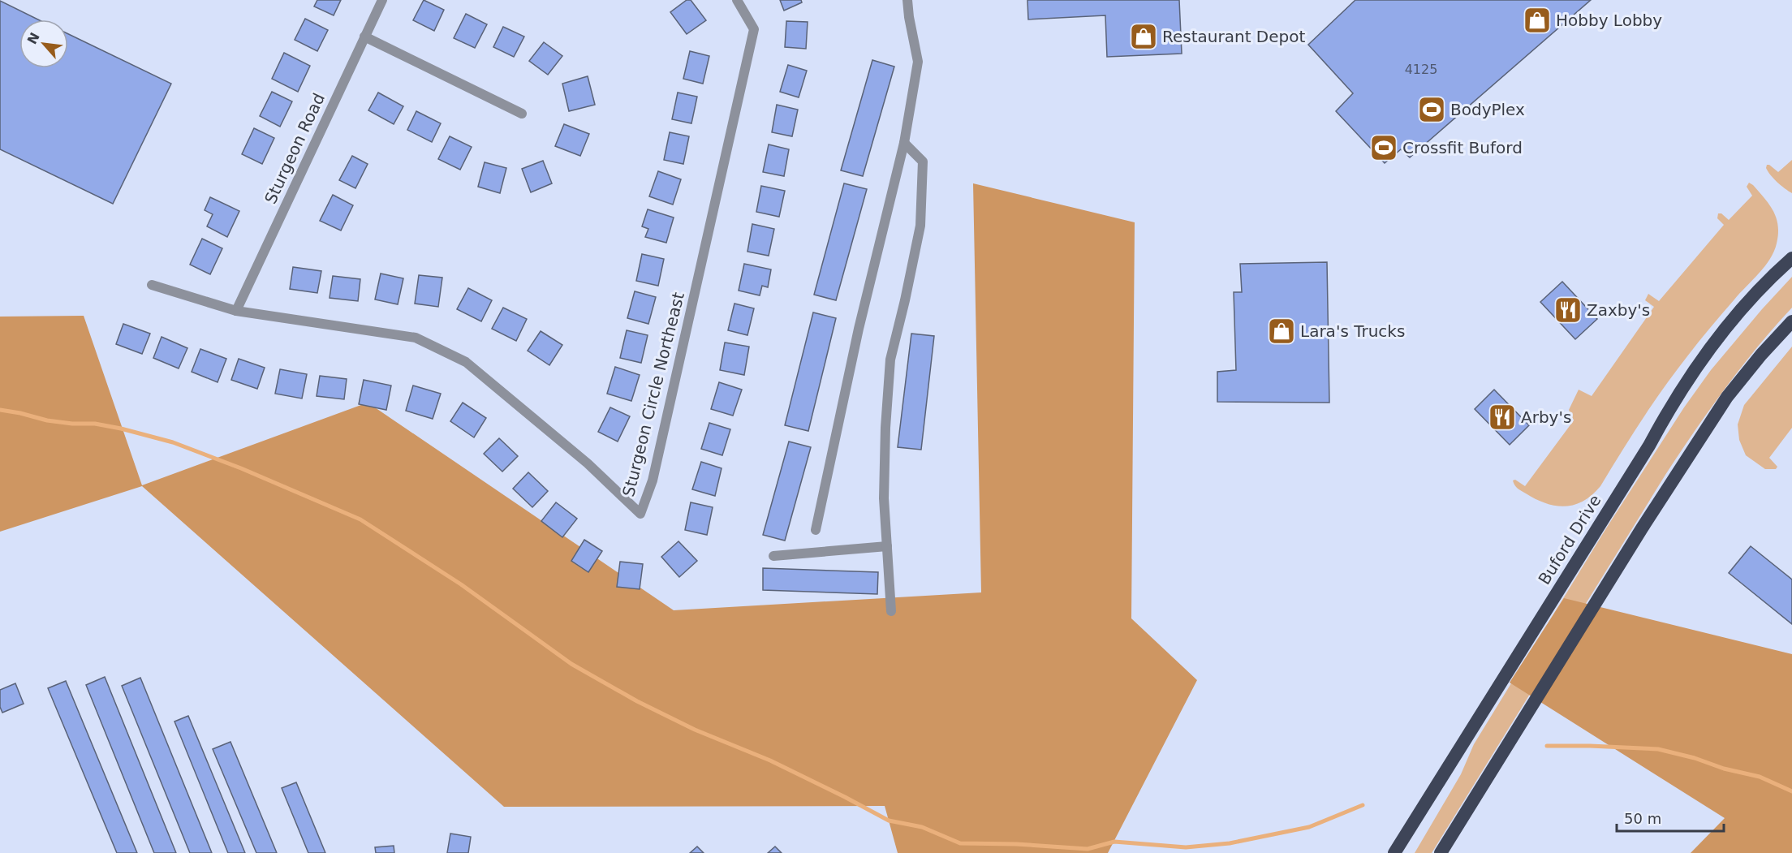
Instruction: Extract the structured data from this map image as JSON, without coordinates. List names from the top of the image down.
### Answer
{
  "streets": {
    "highway": ["Buford Drive"],
    "street": ["Sturgeon Road", "Sturgeon Circle Northeast"]
  },
  "crossings": [
    ["Sturgeon Road", "Sturgeon Circle Northeast"]
  ],
  "places": {
    "shop": ["Hobby Lobby", "Restaurant Depot", "Lara's Trucks"],
    "sports": ["BodyPlex", "Crossfit Buford"],
    "restaurant": ["Zaxby's", "Arby's"]
  },
  "house_numbers": ["4125"],
  "scale_bar": "50 m",
  "north": "top left"
}
